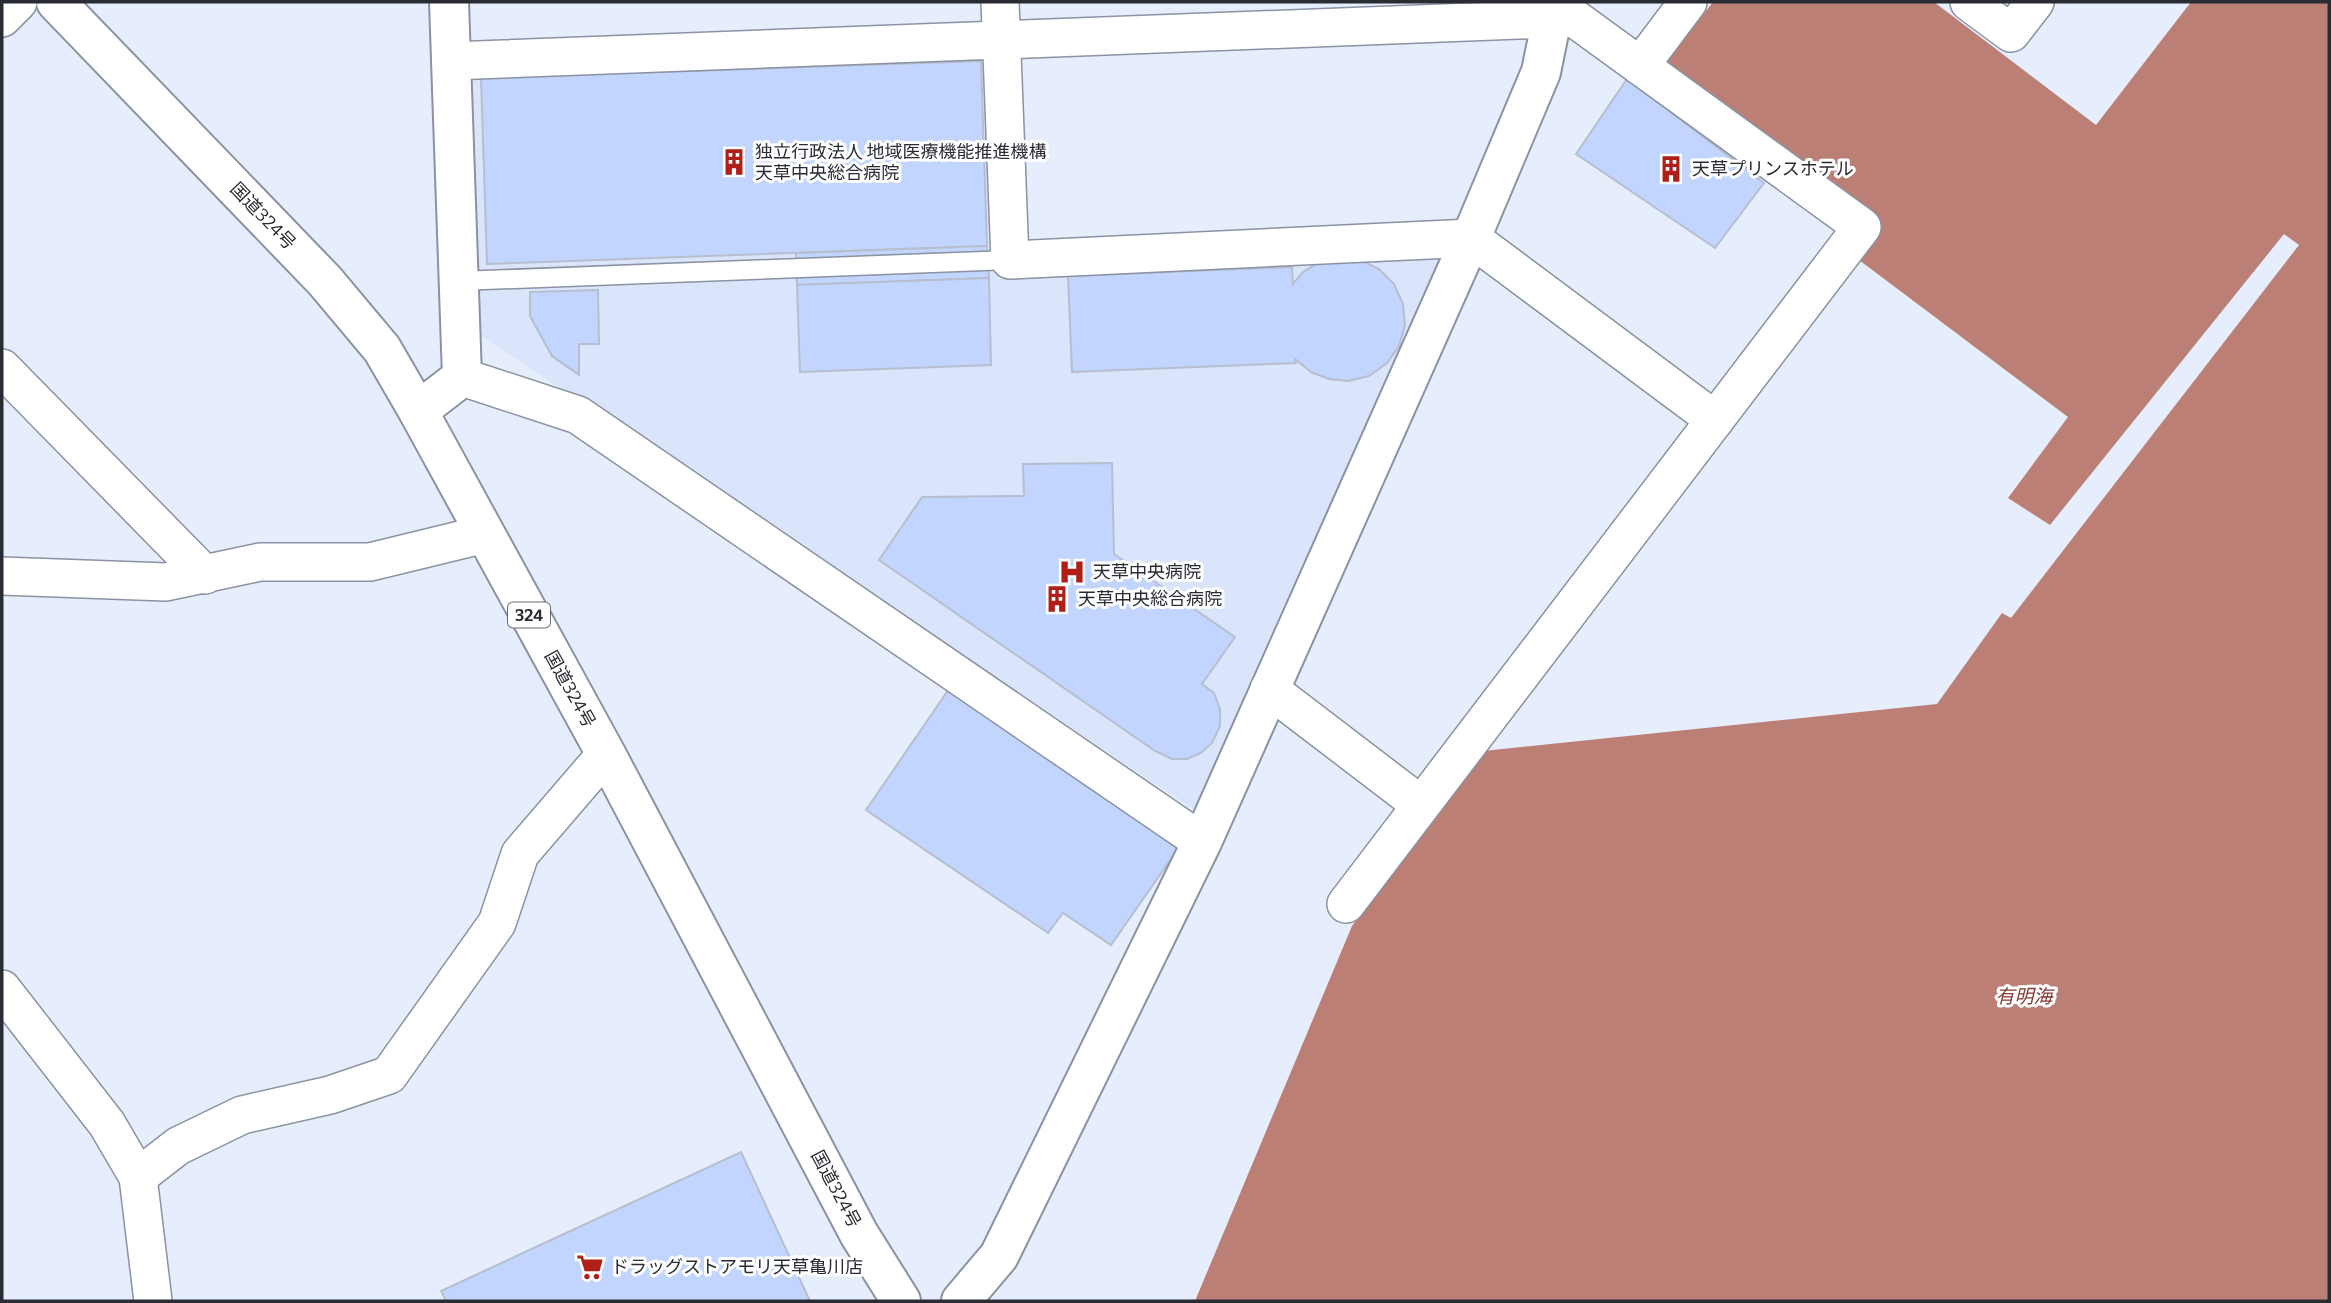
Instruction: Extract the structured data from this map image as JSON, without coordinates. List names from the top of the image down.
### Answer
{
  "streets": {
    "main road": ["国道324号", "324"]
  },
  "water": ["有明海"],
  "places": {
    "building": ["独立行政法人 地域医療機能推進機構 天草中央総合病院", "天草プリンスホテル", "天草中央総合病院"],
    "hospital": ["天草中央病院"],
    "supermarket": ["ドラッグストアモリ天草亀川店"]
  }
}
